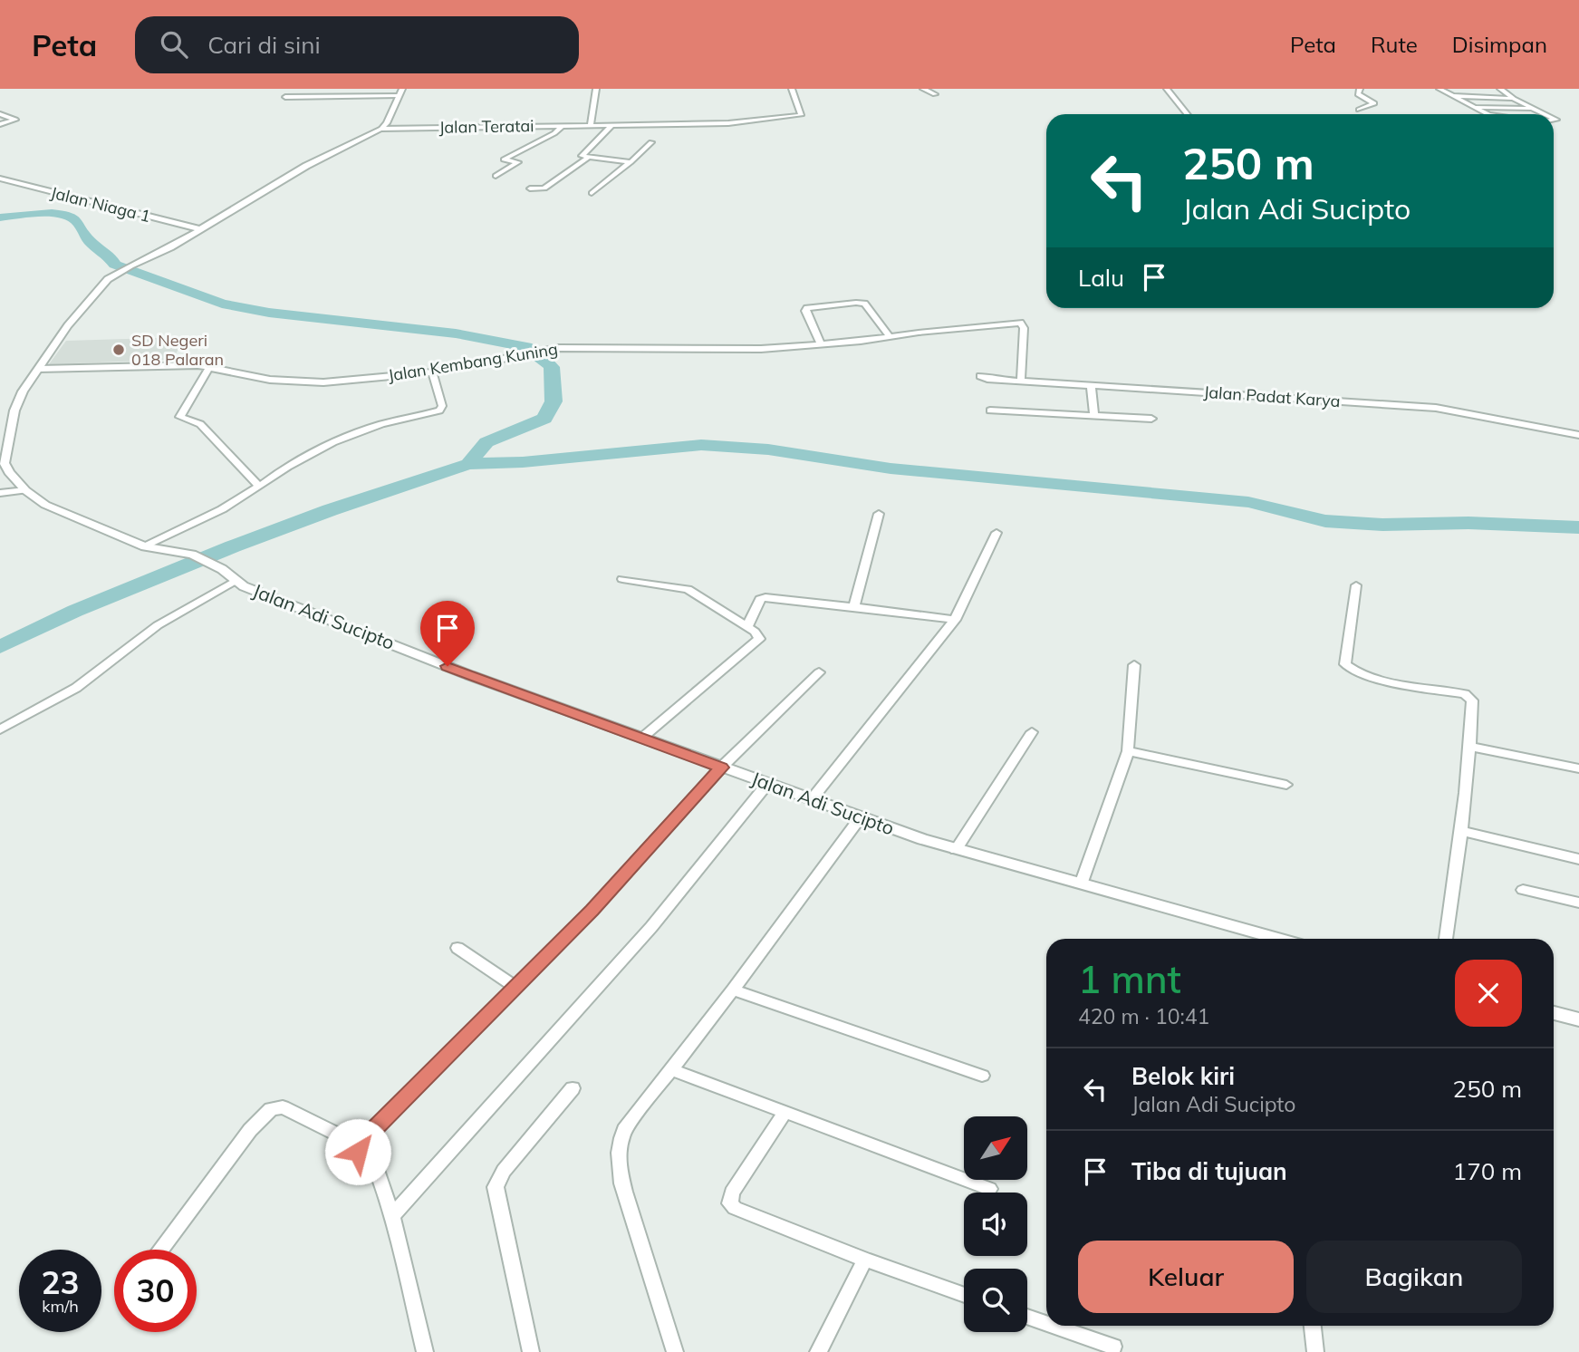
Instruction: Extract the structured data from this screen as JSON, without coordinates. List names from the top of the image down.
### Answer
{
  "streets": {
    "street": [
      "Jalan Teratai",
      "Jalan Niaga 1",
      "Jalan Kembang Kuning",
      "Jalan Padat Karya",
      "Jalan Adi Sucipto"
    ]
  },
  "places": ["SD Negeri 018 Palaran"],
  "north": "top right",
  "page": {
    "header": "Peta",
    "search": "Cari di sini",
    "nav": ["Peta", "Rute", "Disimpan"],
    "turn": ["250 m", "Jalan Adi Sucipto"],
    "then": "Lalu",
    "heading": ["1 mnt", "420 m · 10:41"],
    "list": [
      {
        "name": "Belok kiri",
        "note": "Jalan Adi Sucipto",
        "value": "250 m"
      },
      {
        "name": "Tiba di tujuan",
        "value": "170 m"
      }
    ],
    "buttons": ["Keluar", "Bagikan"],
    "speed": "23 km/h",
    "limit": "30"
  }
}
